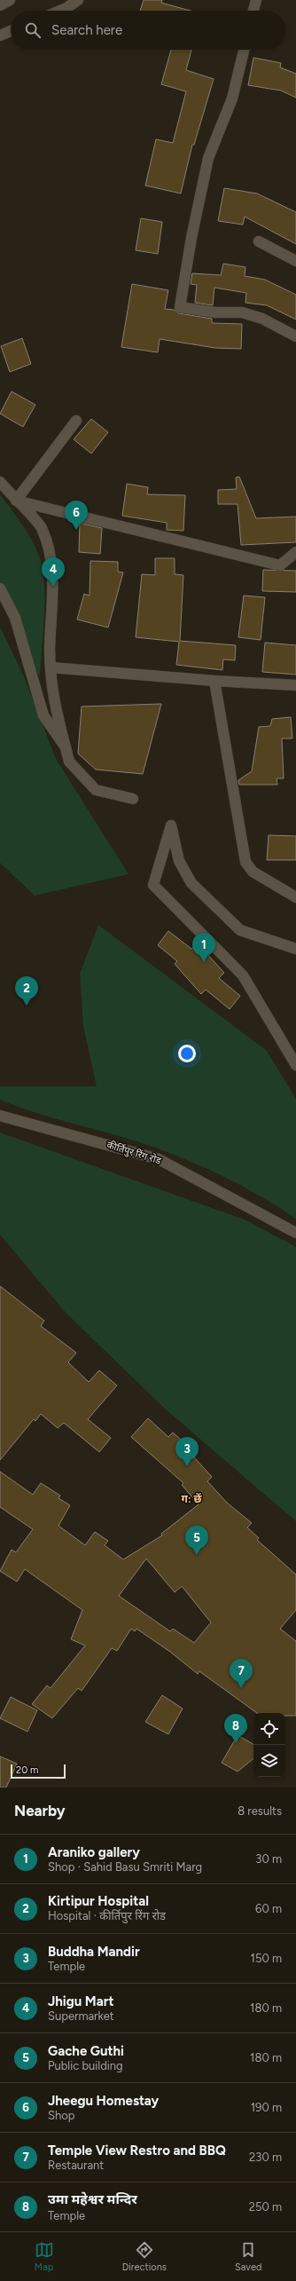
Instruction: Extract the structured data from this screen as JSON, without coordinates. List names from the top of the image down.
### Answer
{
  "streets": {
    "street": ["कीर्तिपुर रिंग रोड"]
  },
  "districts": ["ग: छें"],
  "scale_bar": "20 m",
  "page": {
    "search": "Search here",
    "pins": [
      "6",
      "4",
      "1",
      "2",
      "3",
      "5",
      "7",
      "8"
    ],
    "scale": "20 m",
    "heading": ["Nearby", "8 results"],
    "list": [
      {
        "mark": "1",
        "name": "Araniko gallery",
        "note": "Shop · Sahid Basu Smriti Marg",
        "value": "30 m"
      },
      {
        "mark": "2",
        "name": "Kirtipur Hospital",
        "note": "Hospital · कीर्तिपुर रिंग रोड",
        "value": "60 m"
      },
      {
        "mark": "3",
        "name": "Buddha Mandir",
        "note": "Temple",
        "value": "150 m"
      },
      {
        "mark": "4",
        "name": "Jhigu Mart",
        "note": "Supermarket",
        "value": "180 m"
      },
      {
        "mark": "5",
        "name": "Gache Guthi",
        "note": "Public building",
        "value": "180 m"
      },
      {
        "mark": "6",
        "name": "Jheegu Homestay",
        "note": "Shop",
        "value": "190 m"
      },
      {
        "mark": "7",
        "name": "Temple View Restro and BBQ",
        "note": "Restaurant",
        "value": "230 m"
      },
      {
        "mark": "8",
        "name": "उमा महेश्वर मन्दिर",
        "note": "Temple",
        "value": "250 m"
      }
    ],
    "nav": ["Map", "Directions", "Saved"]
  }
}
